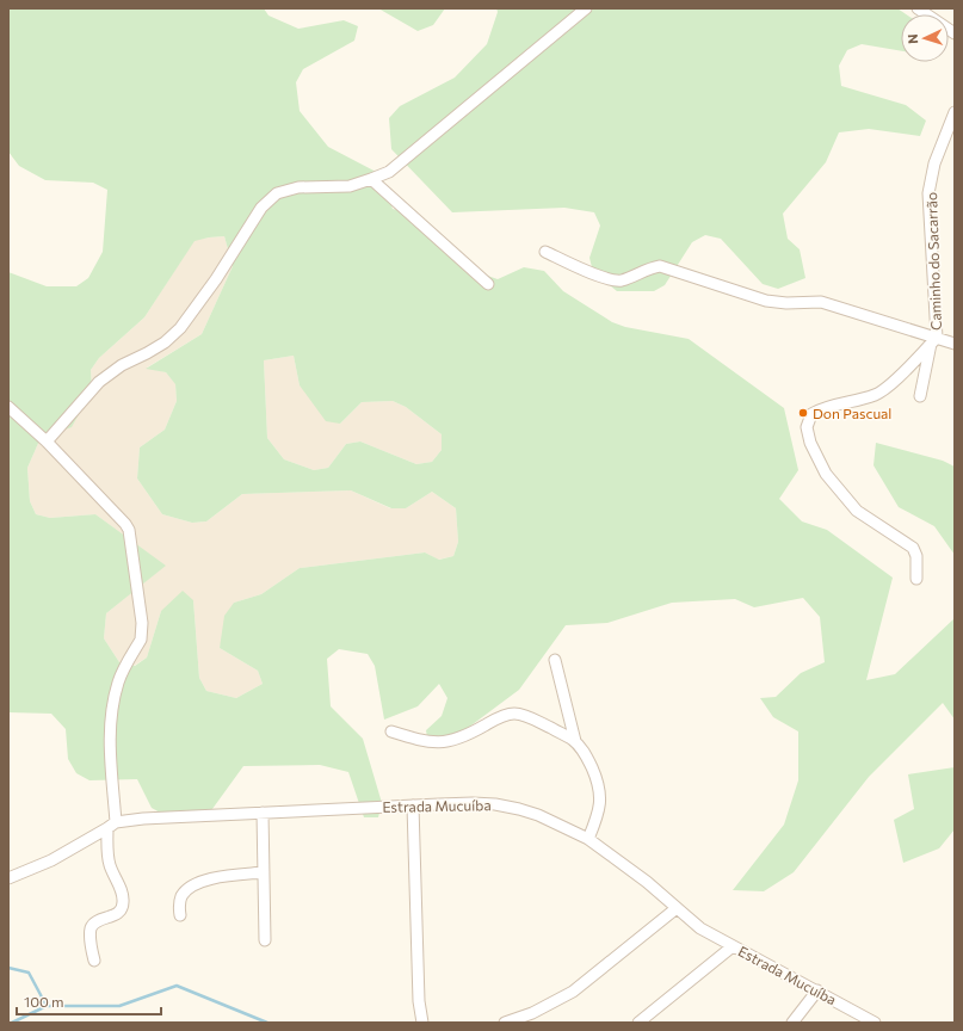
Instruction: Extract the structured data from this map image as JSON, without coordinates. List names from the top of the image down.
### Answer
{
  "streets": {
    "street": ["Caminho do Sacarrão", "Estrada Mucuíba"]
  },
  "places": ["Don Pascual"],
  "scale_bar": "100 m",
  "north": "left"
}
